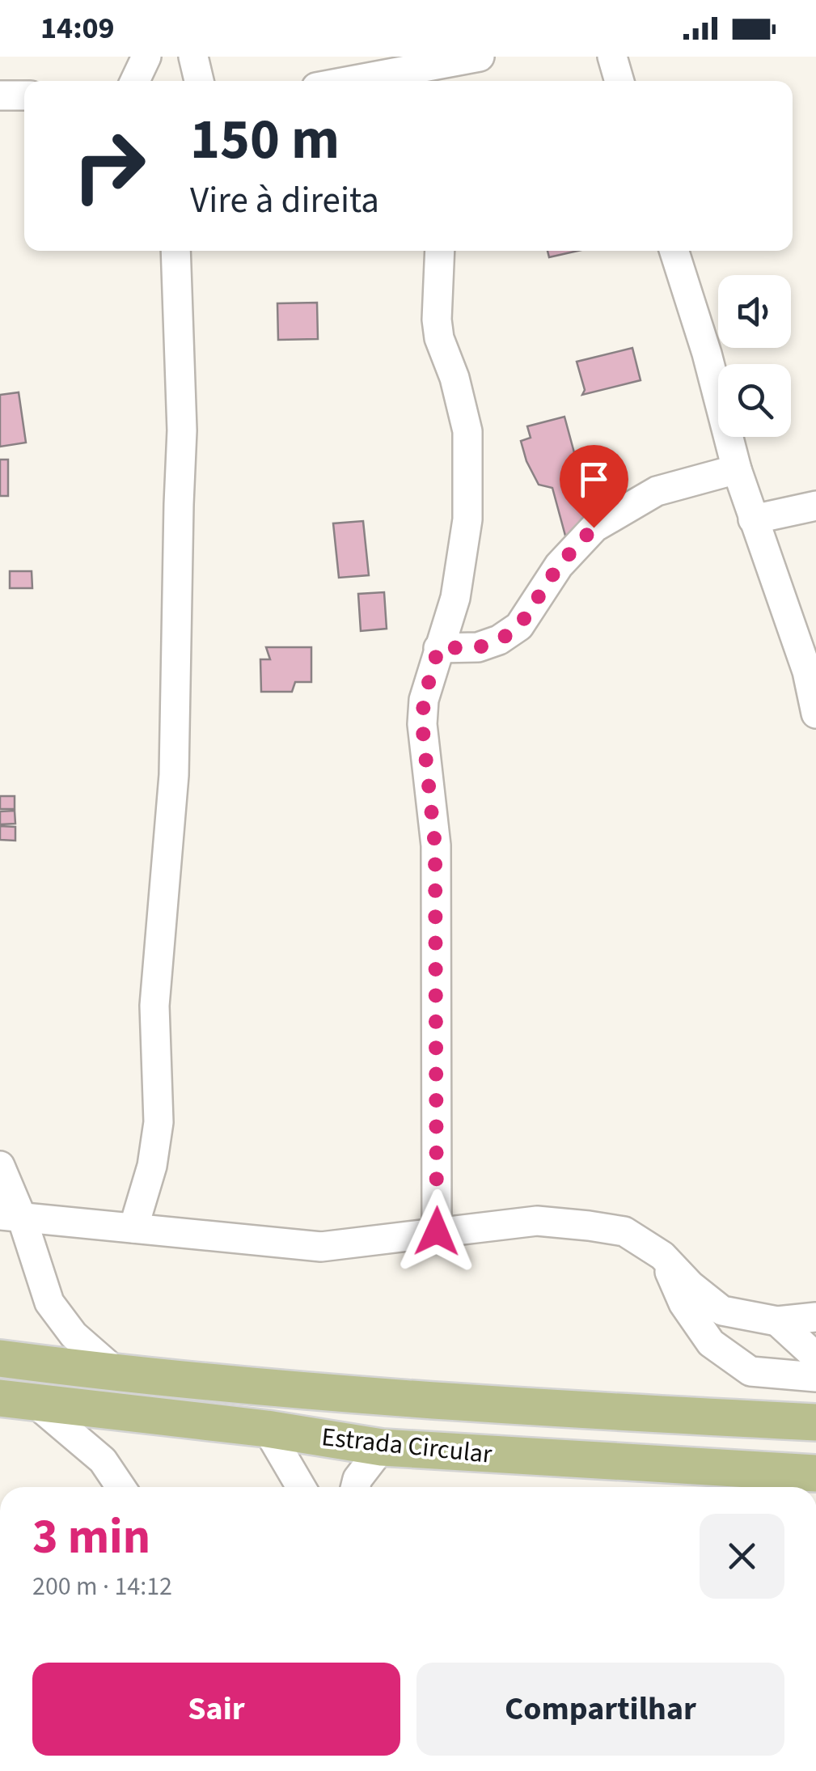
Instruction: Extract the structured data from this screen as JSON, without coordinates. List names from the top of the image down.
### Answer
{
  "streets": {
    "main road": ["Estrada Circular"]
  },
  "page": {
    "status": "14:09",
    "turn": ["150 m", "Vire à direita"],
    "heading": ["3 min", "200 m · 14:12"],
    "buttons": ["Sair", "Compartilhar"]
  }
}
